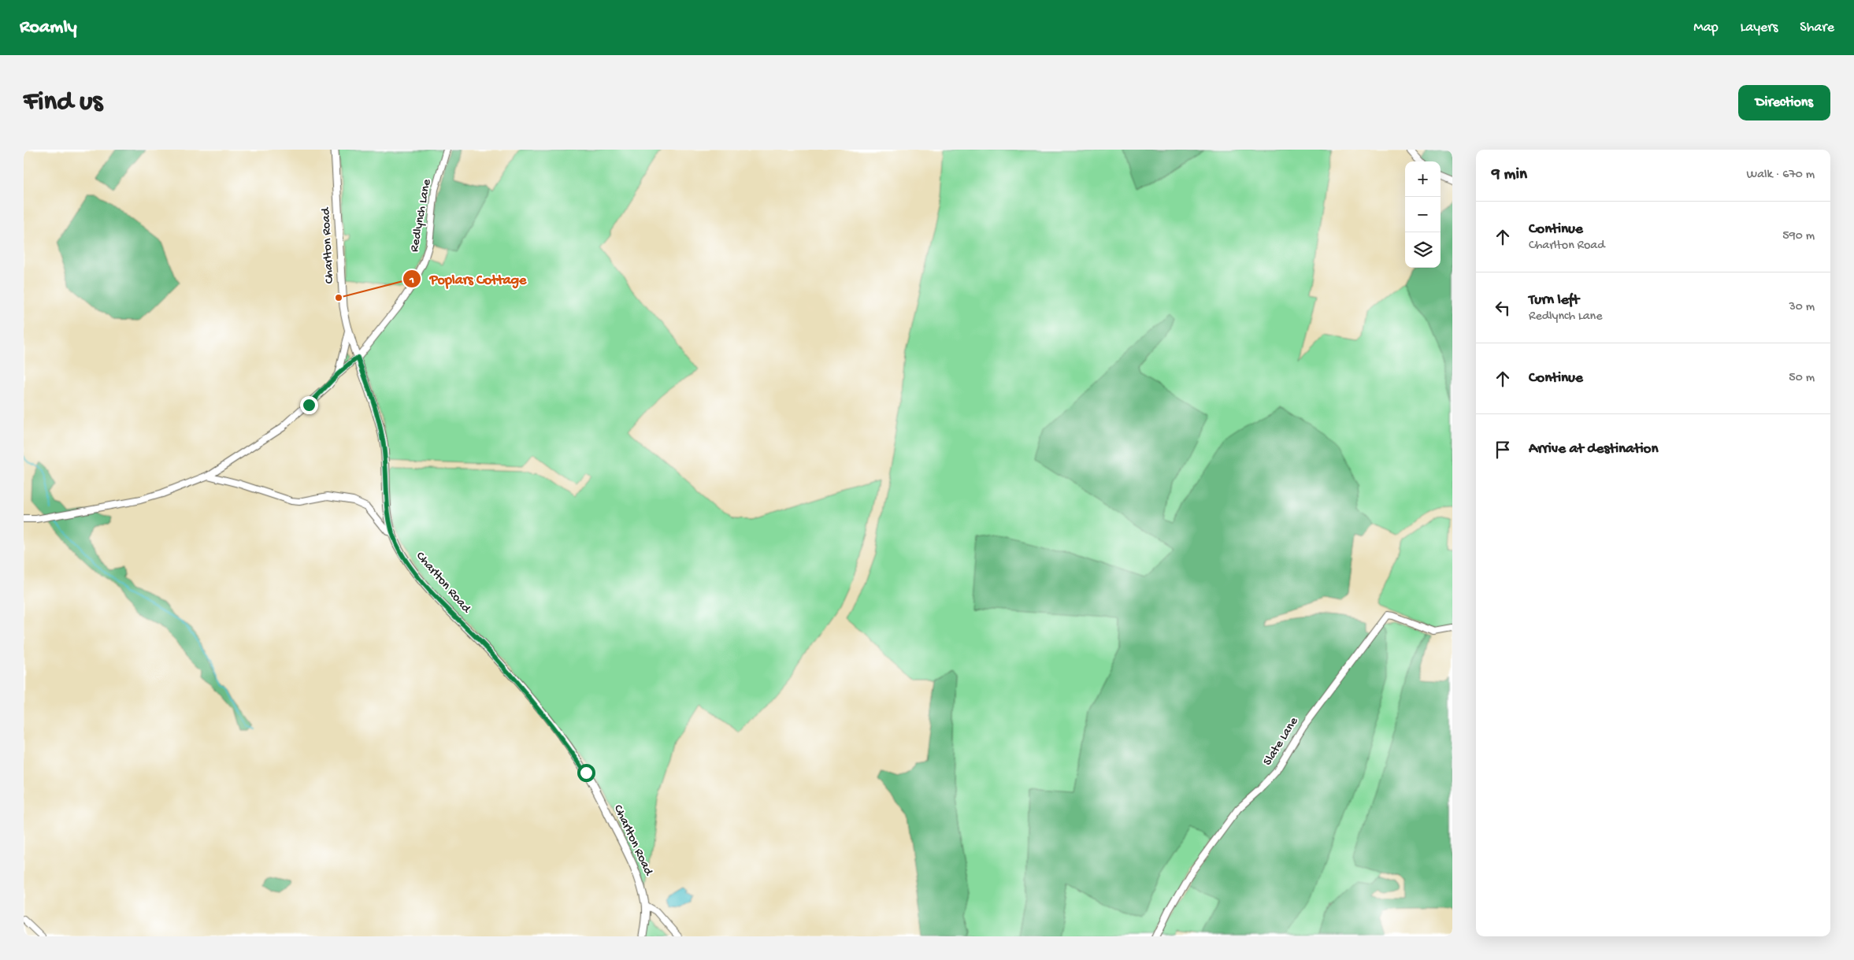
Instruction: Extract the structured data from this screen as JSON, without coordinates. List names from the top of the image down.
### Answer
{
  "streets": {
    "street": ["Redlynch Lane", "Charlton Road", "Slate Lane"]
  },
  "crossings": [
    ["Redlynch Lane", "Charlton Road"]
  ],
  "places": ["Poplars Cottage"],
  "page": {
    "header": "Roamly",
    "nav": ["Map", "Layers", "Share"],
    "buttons": "Directions",
    "title": "Find us",
    "heading": ["9 min", "Walk · 670 m"],
    "map_buttons": ["+", "−"],
    "list": [
      ["Continue", "Charlton Road", "590 m"],
      ["Turn left", "Redlynch Lane", "30 m"],
      ["Continue", "50 m"],
      "Arrive at destination"
    ]
  }
}
